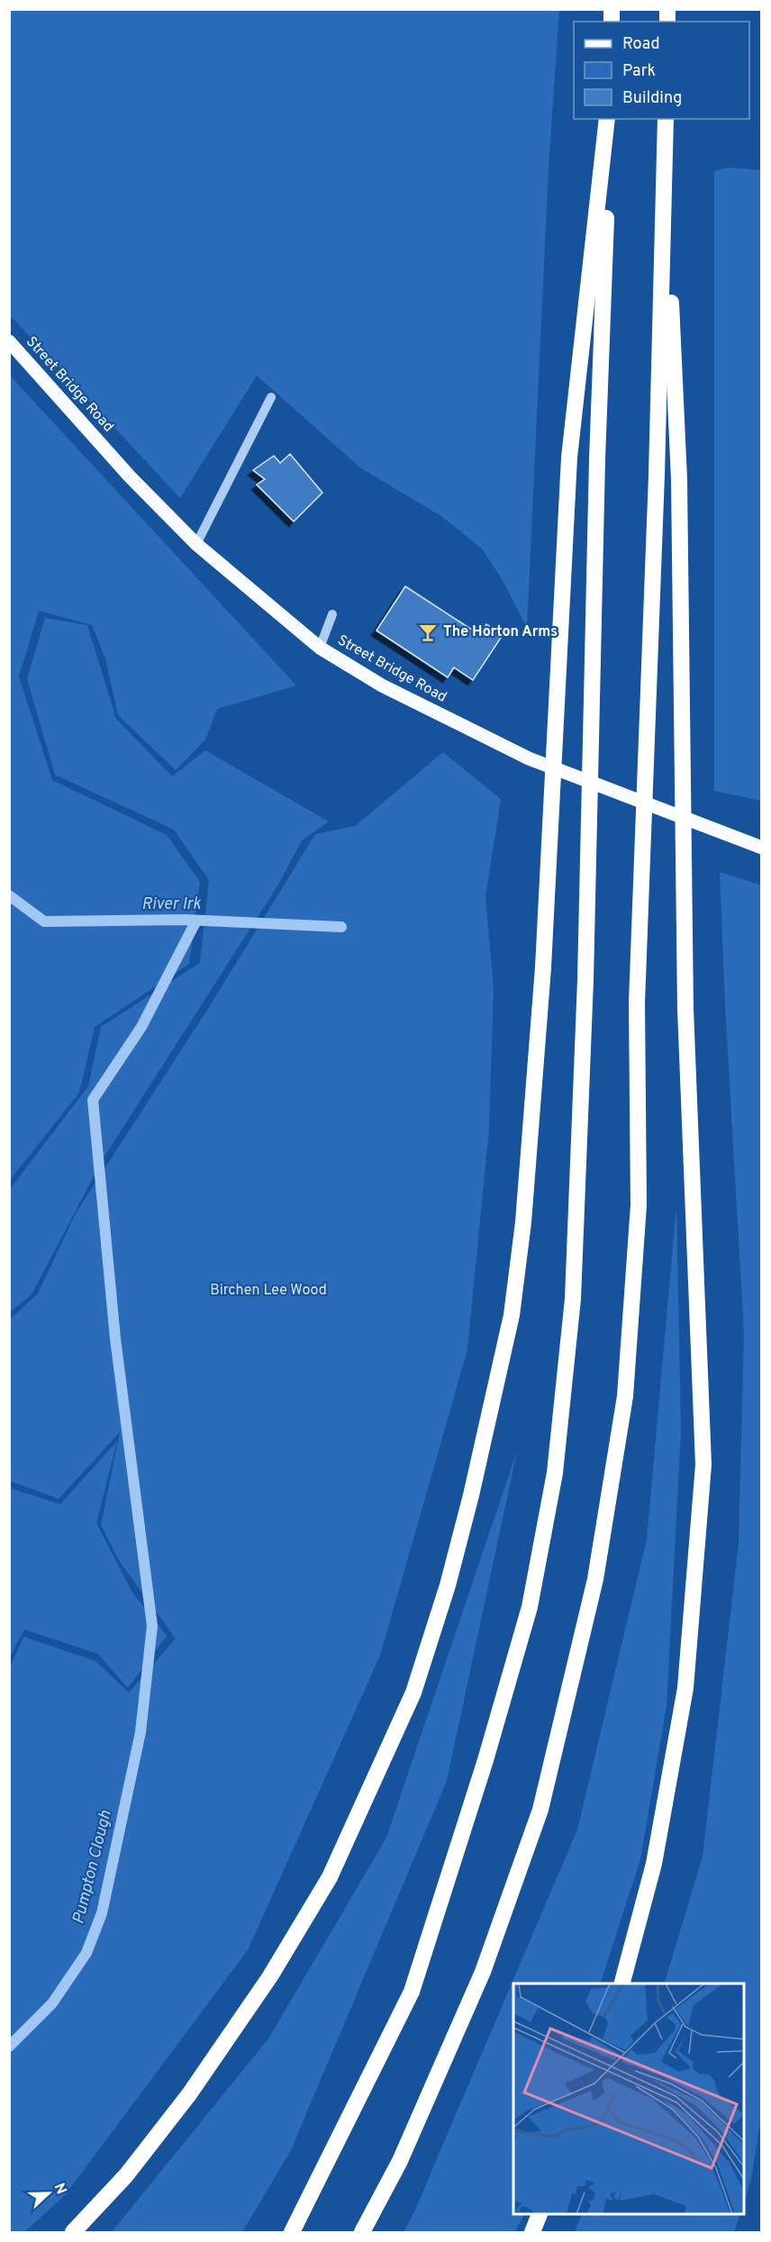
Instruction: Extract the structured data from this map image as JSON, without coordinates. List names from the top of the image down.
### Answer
{
  "streets": {
    "main road": ["Street Bridge Road"]
  },
  "water": ["River Irk", "Pumpton Clough"],
  "parks": ["Birchen Lee Wood"],
  "places": {
    "bar": ["The Horton Arms"]
  },
  "legend": ["Road", "Park", "Building"],
  "north": "right"
}
